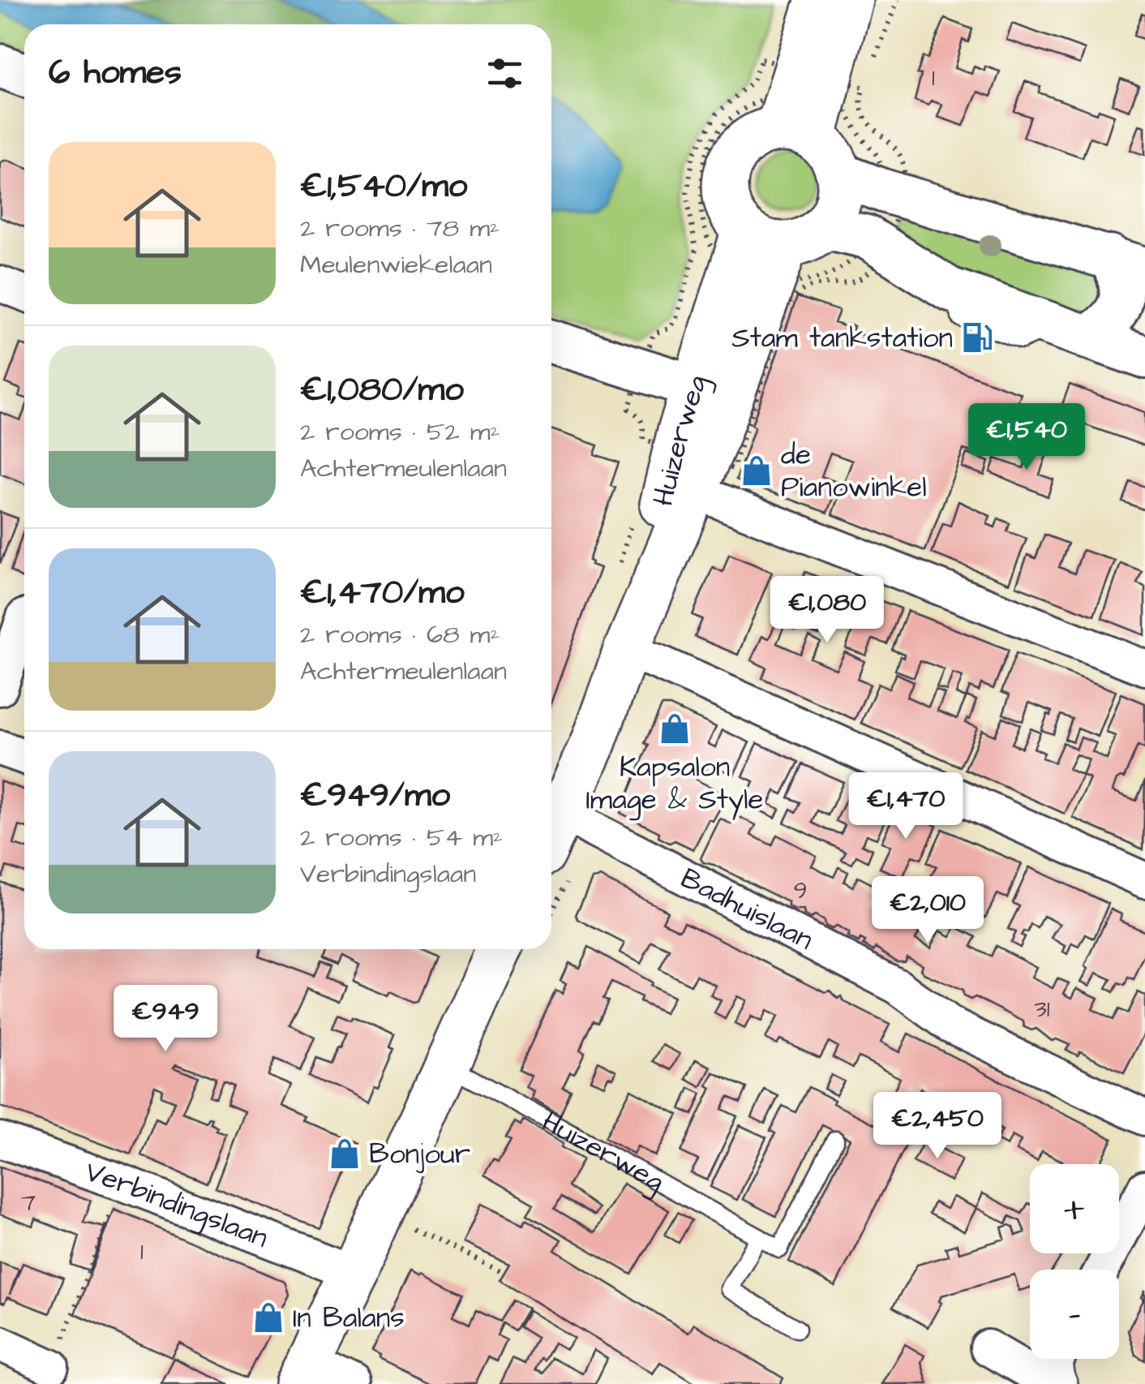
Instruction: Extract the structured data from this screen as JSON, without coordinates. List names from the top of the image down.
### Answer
{
  "streets": {
    "main road": ["Huizerweg"],
    "street": ["Badhuislaan", "Verbindingslaan"]
  },
  "crossings": [
    ["Huizerweg", "Badhuislaan"]
  ],
  "places": {
    "fuel station": ["Stam tankstation"],
    "shop": [
      "de Pianowinkel",
      "Kapsalon Image & Style",
      "Bonjour",
      "In Balans"
    ]
  },
  "house_numbers": [
    "1",
    "9",
    "31",
    "7",
    "1"
  ],
  "page": {
    "heading": "6 homes",
    "list": [
      {
        "name": "€1,540/mo",
        "note": "2 rooms · 78 m² · Meulenwiekelaan"
      },
      {
        "name": "€1,080/mo",
        "note": "2 rooms · 52 m² · Achtermeulenlaan"
      },
      {
        "name": "€1,470/mo",
        "note": "2 rooms · 68 m² · Achtermeulenlaan"
      },
      {
        "name": "€949/mo",
        "note": "2 rooms · 54 m² · Verbindingslaan"
      }
    ],
    "price": [
      "€1,540",
      "€1,080",
      "€1,470",
      "€2,010",
      "€949",
      "€2,450"
    ],
    "map_buttons": ["+", "−"]
  }
}
